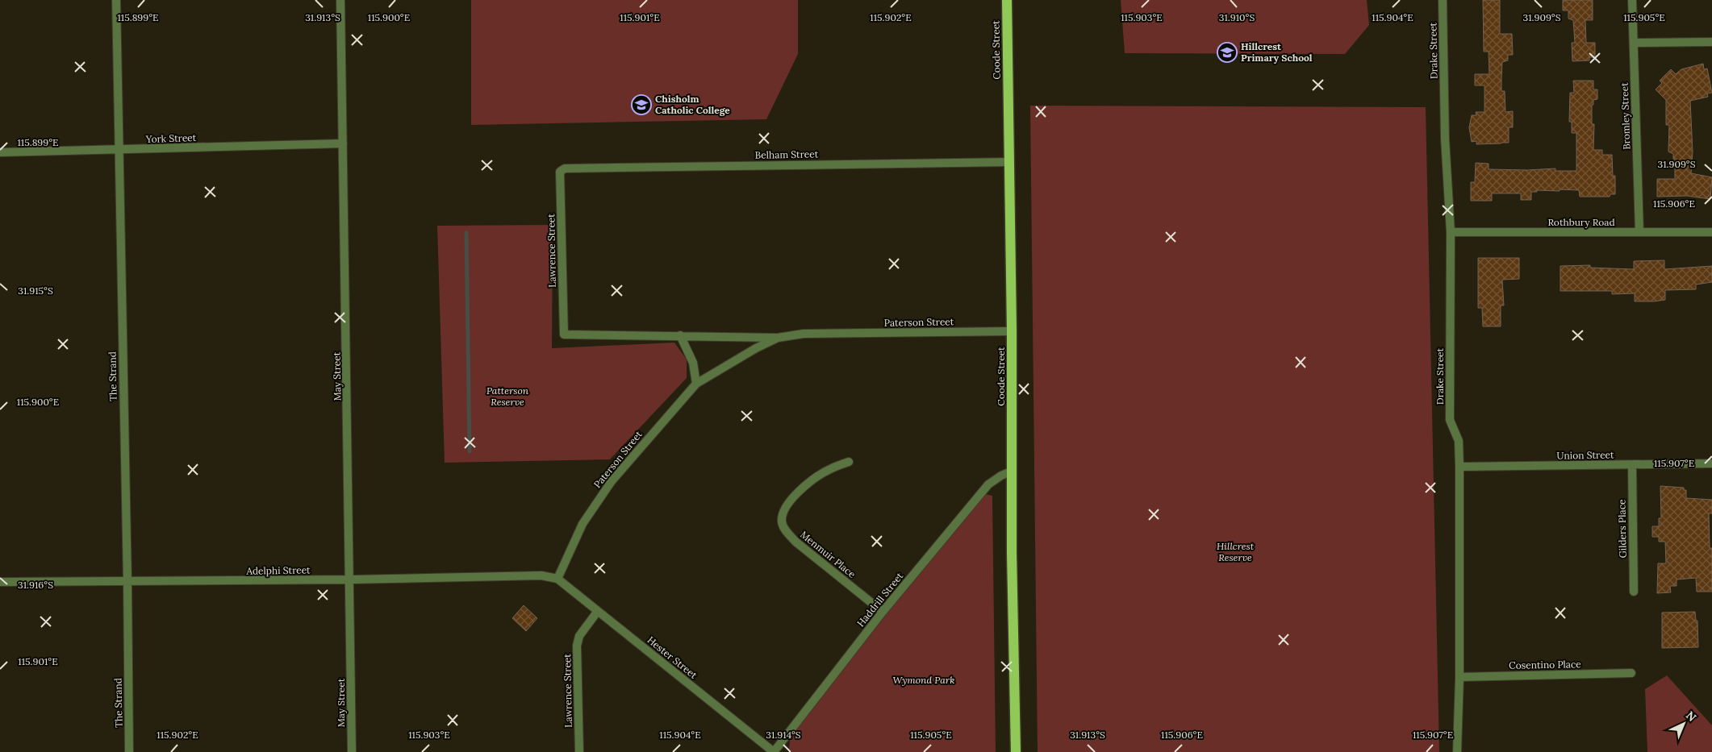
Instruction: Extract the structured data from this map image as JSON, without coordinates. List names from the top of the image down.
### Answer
{
  "streets": {
    "main road": ["Coode Street"],
    "street": [
      "Drake Street",
      "Bromley Street",
      "York Street",
      "Belham Street",
      "Rothbury Road",
      "Lawrence Street",
      "Paterson Street",
      "The Strand",
      "May Street",
      "Union Street",
      "Gilders Place",
      "Menmuir Place",
      "Adelphi Street",
      "Haddrill Street",
      "Hester Street",
      "Cosentino Place"
    ]
  },
  "crossings": [
    ["Coode Street", "Belham Street"],
    ["Coode Street", "Paterson Street"],
    ["Coode Street", "Haddrill Street"],
    ["Drake Street", "Rothbury Road"],
    ["Drake Street", "Union Street"],
    ["Drake Street", "Cosentino Place"],
    ["Bromley Street", "Rothbury Road"],
    ["York Street", "The Strand"],
    ["York Street", "May Street"],
    ["Belham Street", "Lawrence Street"],
    ["Lawrence Street", "Paterson Street"],
    ["Lawrence Street", "Hester Street"],
    ["Paterson Street", "Adelphi Street"],
    ["Paterson Street", "Hester Street"],
    ["The Strand", "Adelphi Street"],
    ["May Street", "Adelphi Street"],
    ["Union Street", "Gilders Place"],
    ["Menmuir Place", "Haddrill Street"],
    ["Adelphi Street", "Hester Street"],
    ["Haddrill Street", "Hester Street"]
  ],
  "parks": ["Patterson Reserve", "Hillcrest Reserve", "Wymond Park"],
  "places": {
    "school or university": ["Hillcrest Primary School", "Chisholm Catholic College"]
  },
  "north": "top right",
  "coordinates": [
    "31.913°S",
    "31.910°S",
    "31.909°S",
    "115.899°E",
    "115.900°E",
    "115.901°E",
    "115.902°E",
    "115.903°E",
    "115.904°E",
    "115.905°E",
    "115.906°E",
    "31.915°S",
    "115.907°E",
    "31.916°S",
    "31.914°S"
  ]
}
